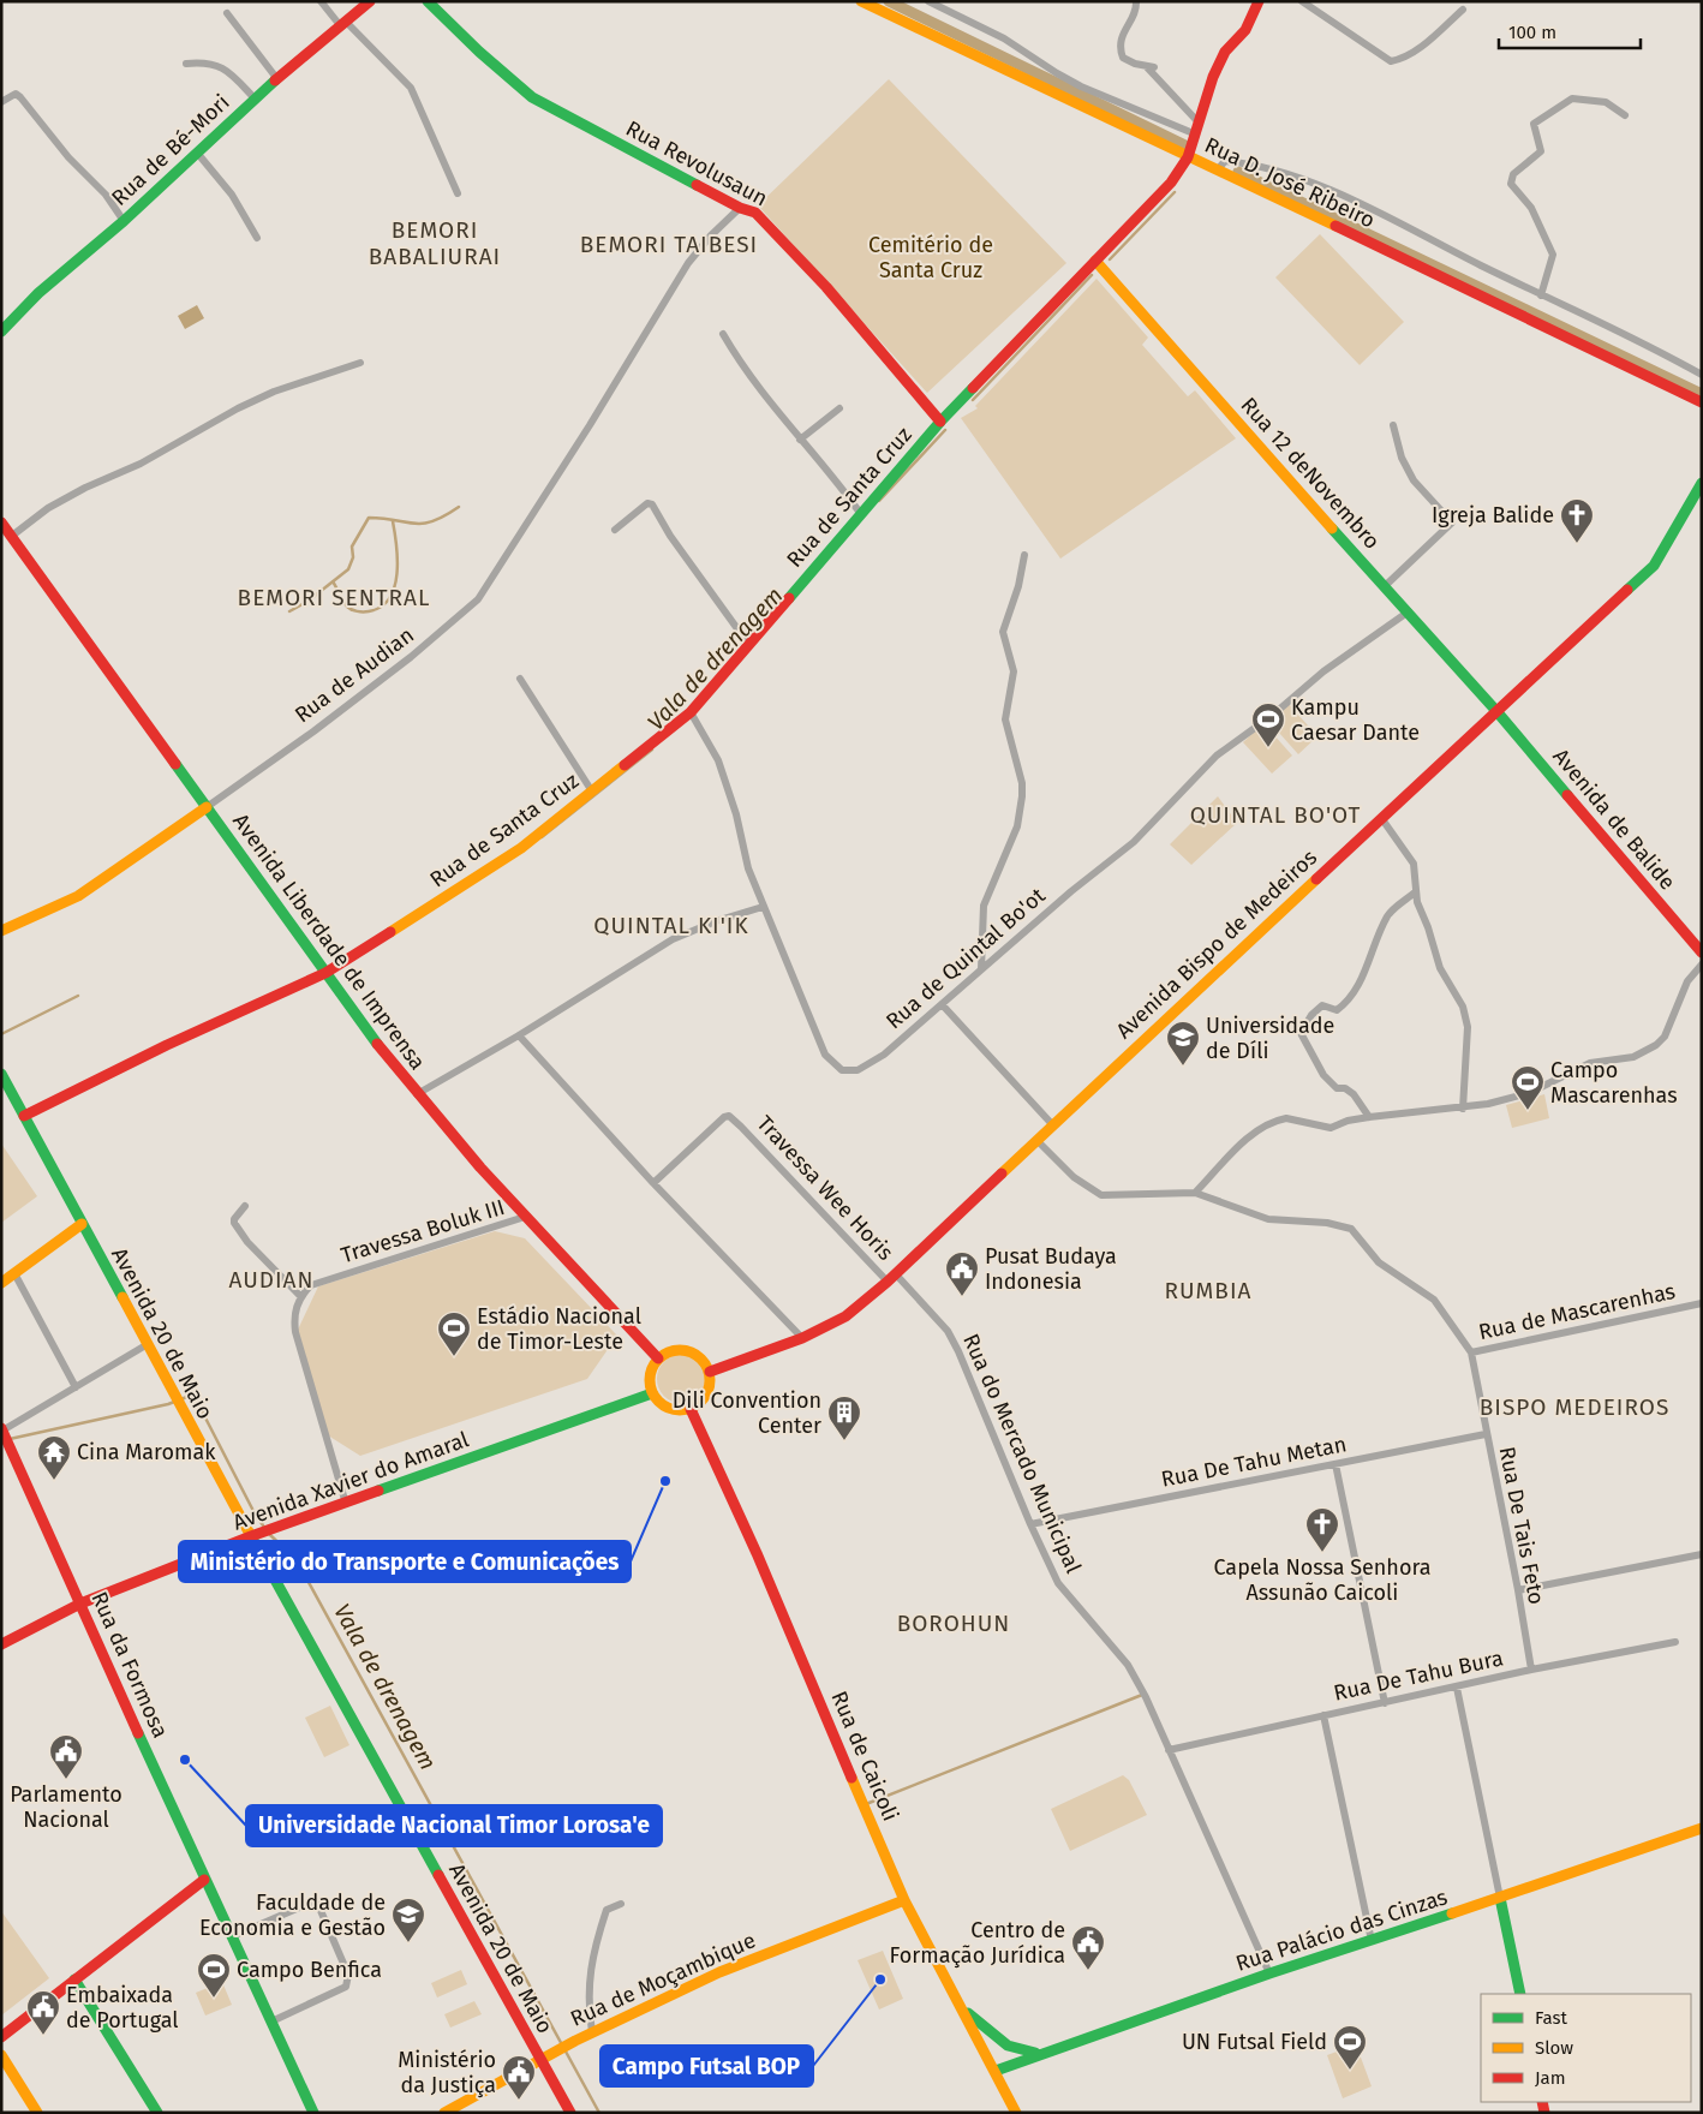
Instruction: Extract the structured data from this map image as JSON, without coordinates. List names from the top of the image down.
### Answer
{
  "streets": {
    "street": [
      "Rua de Bé-Mori",
      "Rua Revolusaun",
      "Rua D. José Ribeiro",
      "Rua 12 deNovembro",
      "Rua de Santa Cruz",
      "Rua de Audian",
      "Avenida de Balide",
      "Avenida Liberdade de Imprensa",
      "Avenida Bispo de Medeiros",
      "Rua de Quintal Bo'ot",
      "Travessa Wee Horis",
      "Travessa Boluk III",
      "Rua de Mascarenhas",
      "Avenida 20 de Maio",
      "Rua do Mercado Municipal",
      "Rua De Tahu Metan",
      "Avenida Xavier do Amaral",
      "Rua De Tais Feto",
      "Rua da Formosa",
      "Rua De Tahu Bura",
      "Rua de Caicoli",
      "Rua Palácio das Cinzas",
      "Rua de Moçambique"
    ]
  },
  "crossings": [
    ["Rua Revolusaun", "Rua de Santa Cruz"],
    ["Rua Revolusaun", "Rua de Audian"],
    ["Rua D. José Ribeiro", "Rua de Santa Cruz"],
    ["Rua 12 deNovembro", "Rua de Santa Cruz"],
    ["Rua 12 deNovembro", "Avenida de Balide"],
    ["Rua 12 deNovembro", "Avenida Bispo de Medeiros"],
    ["Rua 12 deNovembro", "Rua de Quintal Bo'ot"],
    ["Rua de Santa Cruz", "Avenida Liberdade de Imprensa"],
    ["Rua de Santa Cruz", "Rua de Quintal Bo'ot"],
    ["Rua de Santa Cruz", "Avenida 20 de Maio"],
    ["Rua de Audian", "Avenida Liberdade de Imprensa"],
    ["Avenida de Balide", "Avenida Bispo de Medeiros"],
    ["Avenida Liberdade de Imprensa", "Avenida Bispo de Medeiros"],
    ["Avenida Liberdade de Imprensa", "Travessa Boluk III"],
    ["Avenida Liberdade de Imprensa", "Avenida Xavier do Amaral"],
    ["Avenida Liberdade de Imprensa", "Rua de Caicoli"],
    ["Avenida Bispo de Medeiros", "Travessa Wee Horis"],
    ["Avenida Bispo de Medeiros", "Rua de Mascarenhas"],
    ["Avenida Bispo de Medeiros", "Rua do Mercado Municipal"],
    ["Avenida Bispo de Medeiros", "Avenida Xavier do Amaral"],
    ["Avenida Bispo de Medeiros", "Rua de Caicoli"],
    ["Travessa Wee Horis", "Rua do Mercado Municipal"],
    ["Rua de Mascarenhas", "Rua De Tais Feto"],
    ["Avenida 20 de Maio", "Avenida Xavier do Amaral"],
    ["Avenida 20 de Maio", "Rua de Moçambique"],
    ["Rua do Mercado Municipal", "Rua De Tahu Metan"],
    ["Rua do Mercado Municipal", "Rua De Tahu Bura"],
    ["Rua do Mercado Municipal", "Rua Palácio das Cinzas"],
    ["Rua De Tahu Metan", "Rua De Tais Feto"],
    ["Avenida Xavier do Amaral", "Rua da Formosa"],
    ["Avenida Xavier do Amaral", "Rua de Caicoli"],
    ["Rua De Tais Feto", "Rua De Tahu Bura"],
    ["Rua de Caicoli", "Rua Palácio das Cinzas"],
    ["Rua de Caicoli", "Rua de Moçambique"]
  ],
  "districts": [
    "BEMORI BABALIURAI",
    "BEMORI TAIBESI",
    "BEMORI SENTRAL",
    "QUINTAL BO'OT",
    "QUINTAL KI'IK",
    "AUDIAN",
    "RUMBIA",
    "BISPO MEDEIROS",
    "BOROHUN"
  ],
  "water": ["Vala de drenagem"],
  "parks": ["Cemitério de Santa Cruz"],
  "places": {
    "church": ["Igreja Balide", "Capela Nossa Senhora Assunão Caicoli"],
    "sports": [
      "Kampu Caesar Dante",
      "Campo Mascarenhas",
      "Estádio Nacional de Timor-Leste",
      "Campo Benfica",
      "UN Futsal Field"
    ],
    "school or university": ["Universidade de Díli", "Faculdade de Economia e Gestão"],
    "public building": [
      "Pusat Budaya Indonesia",
      "Parlamento Nacional",
      "Centro de Formação Jurídica",
      "Embaixada de Portugal",
      "Ministério da Justiça"
    ],
    "building": ["Dili Convention Center"],
    "other": ["Ministério do Transporte e Comunicações", "Universidade Nacional Timor Lorosa'e", "Campo Futsal BOP"],
    "temple": ["Cina Maromak"]
  },
  "legend": ["Fast", "Slow", "Jam"],
  "scale_bar": "100 m"
}
